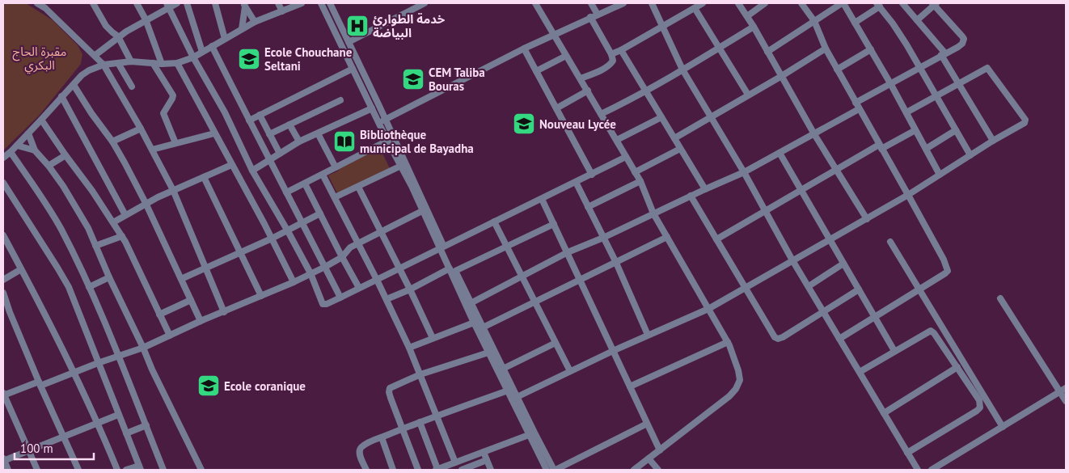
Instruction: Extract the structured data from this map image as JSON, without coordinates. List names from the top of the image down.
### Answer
{
  "parks": ["مقبرة الحاج البكري"],
  "places": {
    "hospital": ["خدمة الطوارئ البياضة"],
    "school or university": [
      "Ecole Chouchane Seltani",
      "CEM Taliba Bouras",
      "Nouveau Lycée",
      "Ecole coranique"
    ],
    "library": ["Bibliothèque municipal de Bayadha"]
  },
  "scale_bar": "100 m"
}
